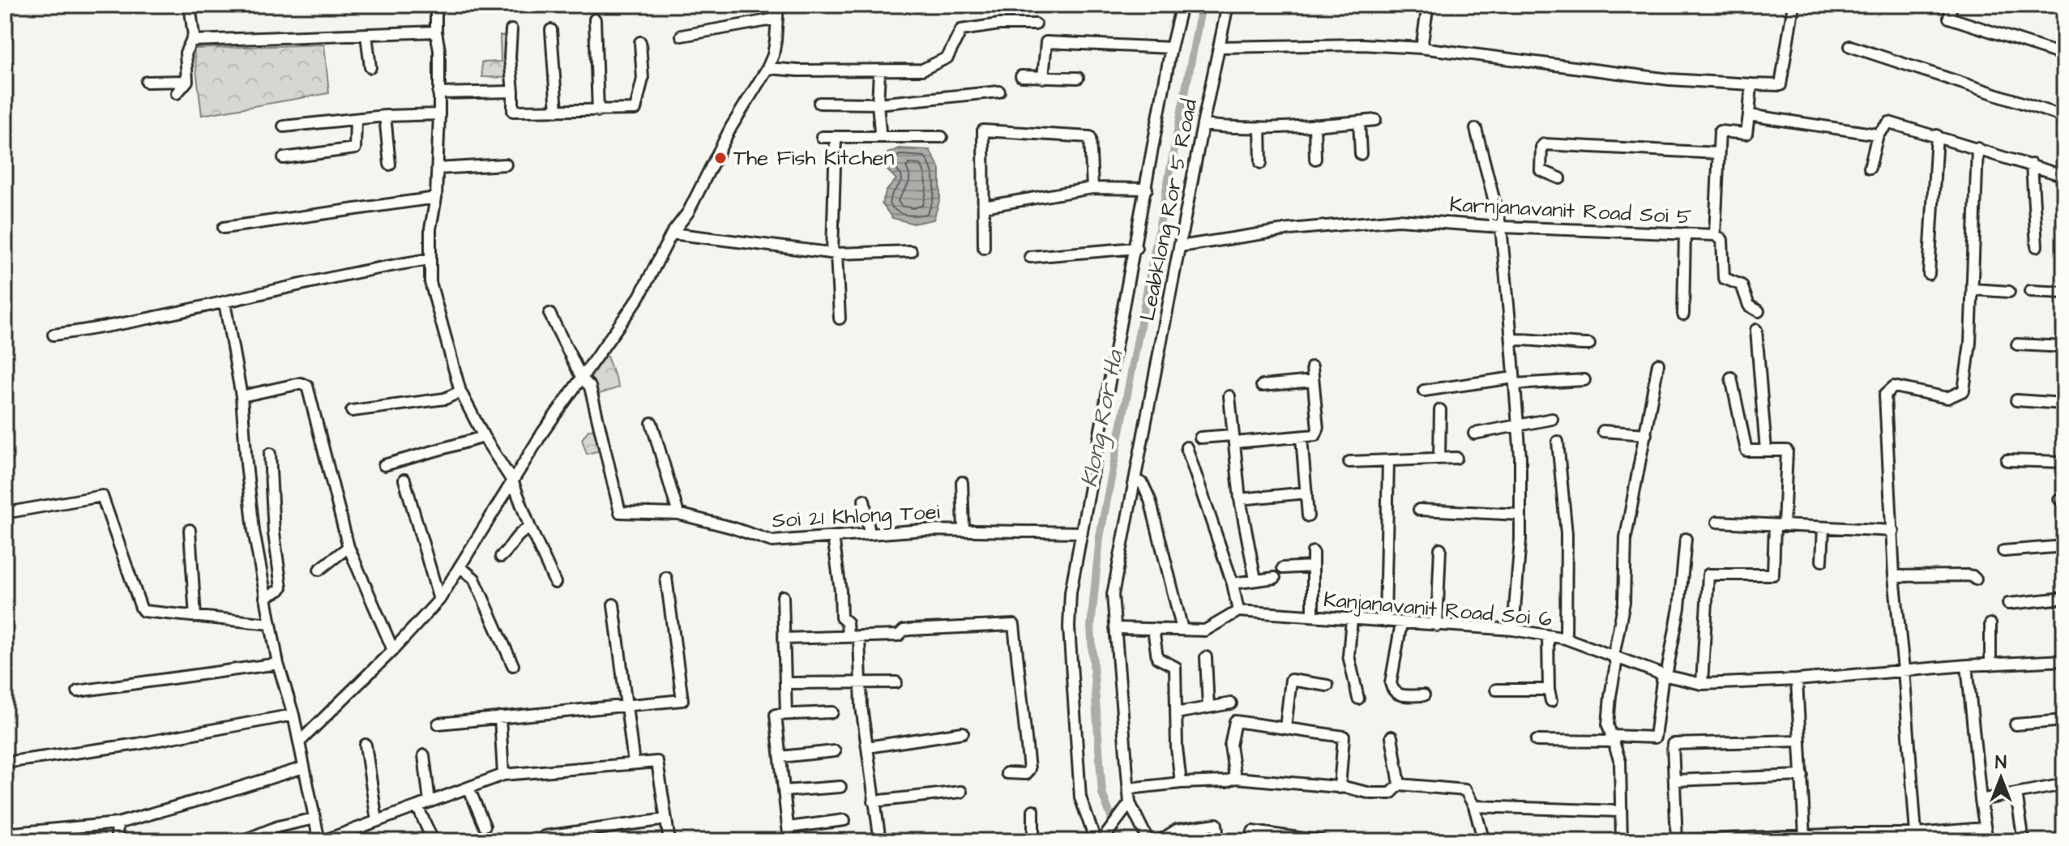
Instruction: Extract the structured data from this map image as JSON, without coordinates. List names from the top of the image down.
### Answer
{
  "streets": {
    "street": [
      "Leabklong Ror 5 Road",
      "Karnjanavanit Road Soi 5",
      "Soi 21 Khlong Toei",
      "Kanjanavanit Road Soi 6"
    ]
  },
  "crossings": [
    ["Leabklong Ror 5 Road", "Karnjanavanit Road Soi 5"],
    ["Leabklong Ror 5 Road", "Soi 21 Khlong Toei"]
  ],
  "water": ["Klong Ror Ha"],
  "places": ["The Fish Kitchen"],
  "north": "top"
}
